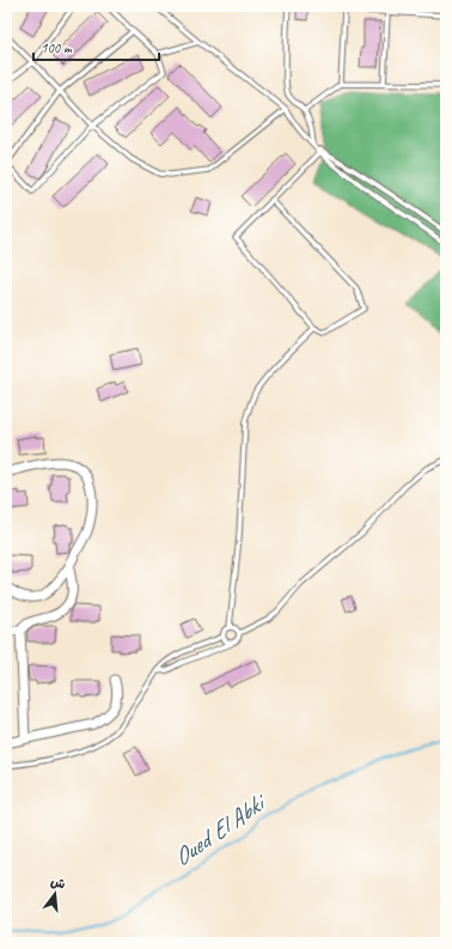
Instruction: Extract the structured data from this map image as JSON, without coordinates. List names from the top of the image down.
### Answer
{
  "water": ["Oued El Abki"],
  "scale_bar": "100 m",
  "north": "top"
}
